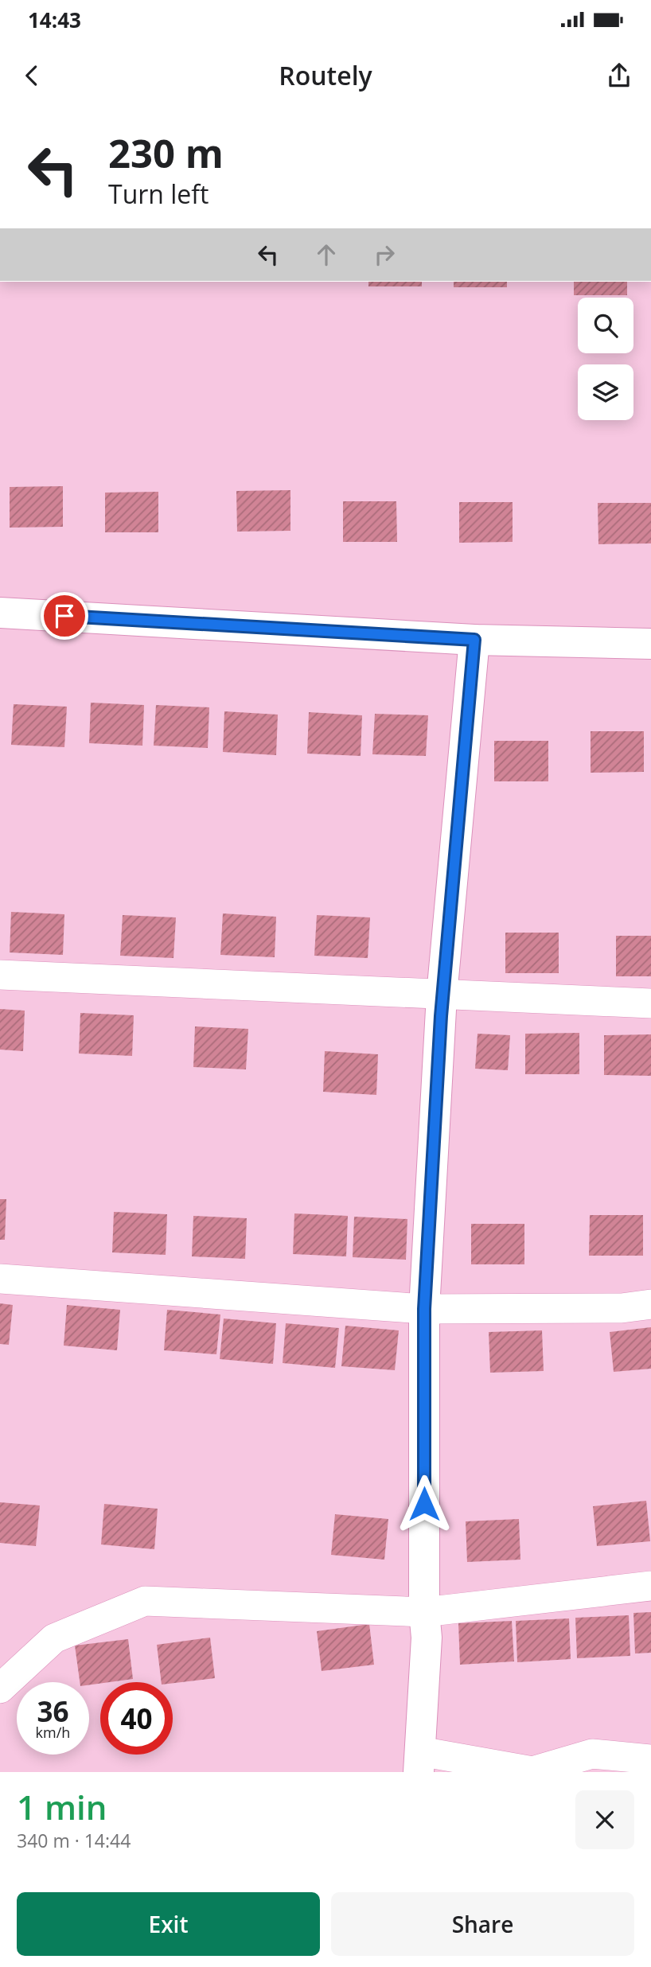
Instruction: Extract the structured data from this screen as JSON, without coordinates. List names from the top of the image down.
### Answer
{
  "page": {
    "status": "14:43",
    "header": "Routely",
    "turn": ["230 m", "Turn left"],
    "speed": "36 km/h",
    "limit": "40",
    "heading": ["1 min", "340 m · 14:44"],
    "buttons": ["Exit", "Share"]
  }
}
